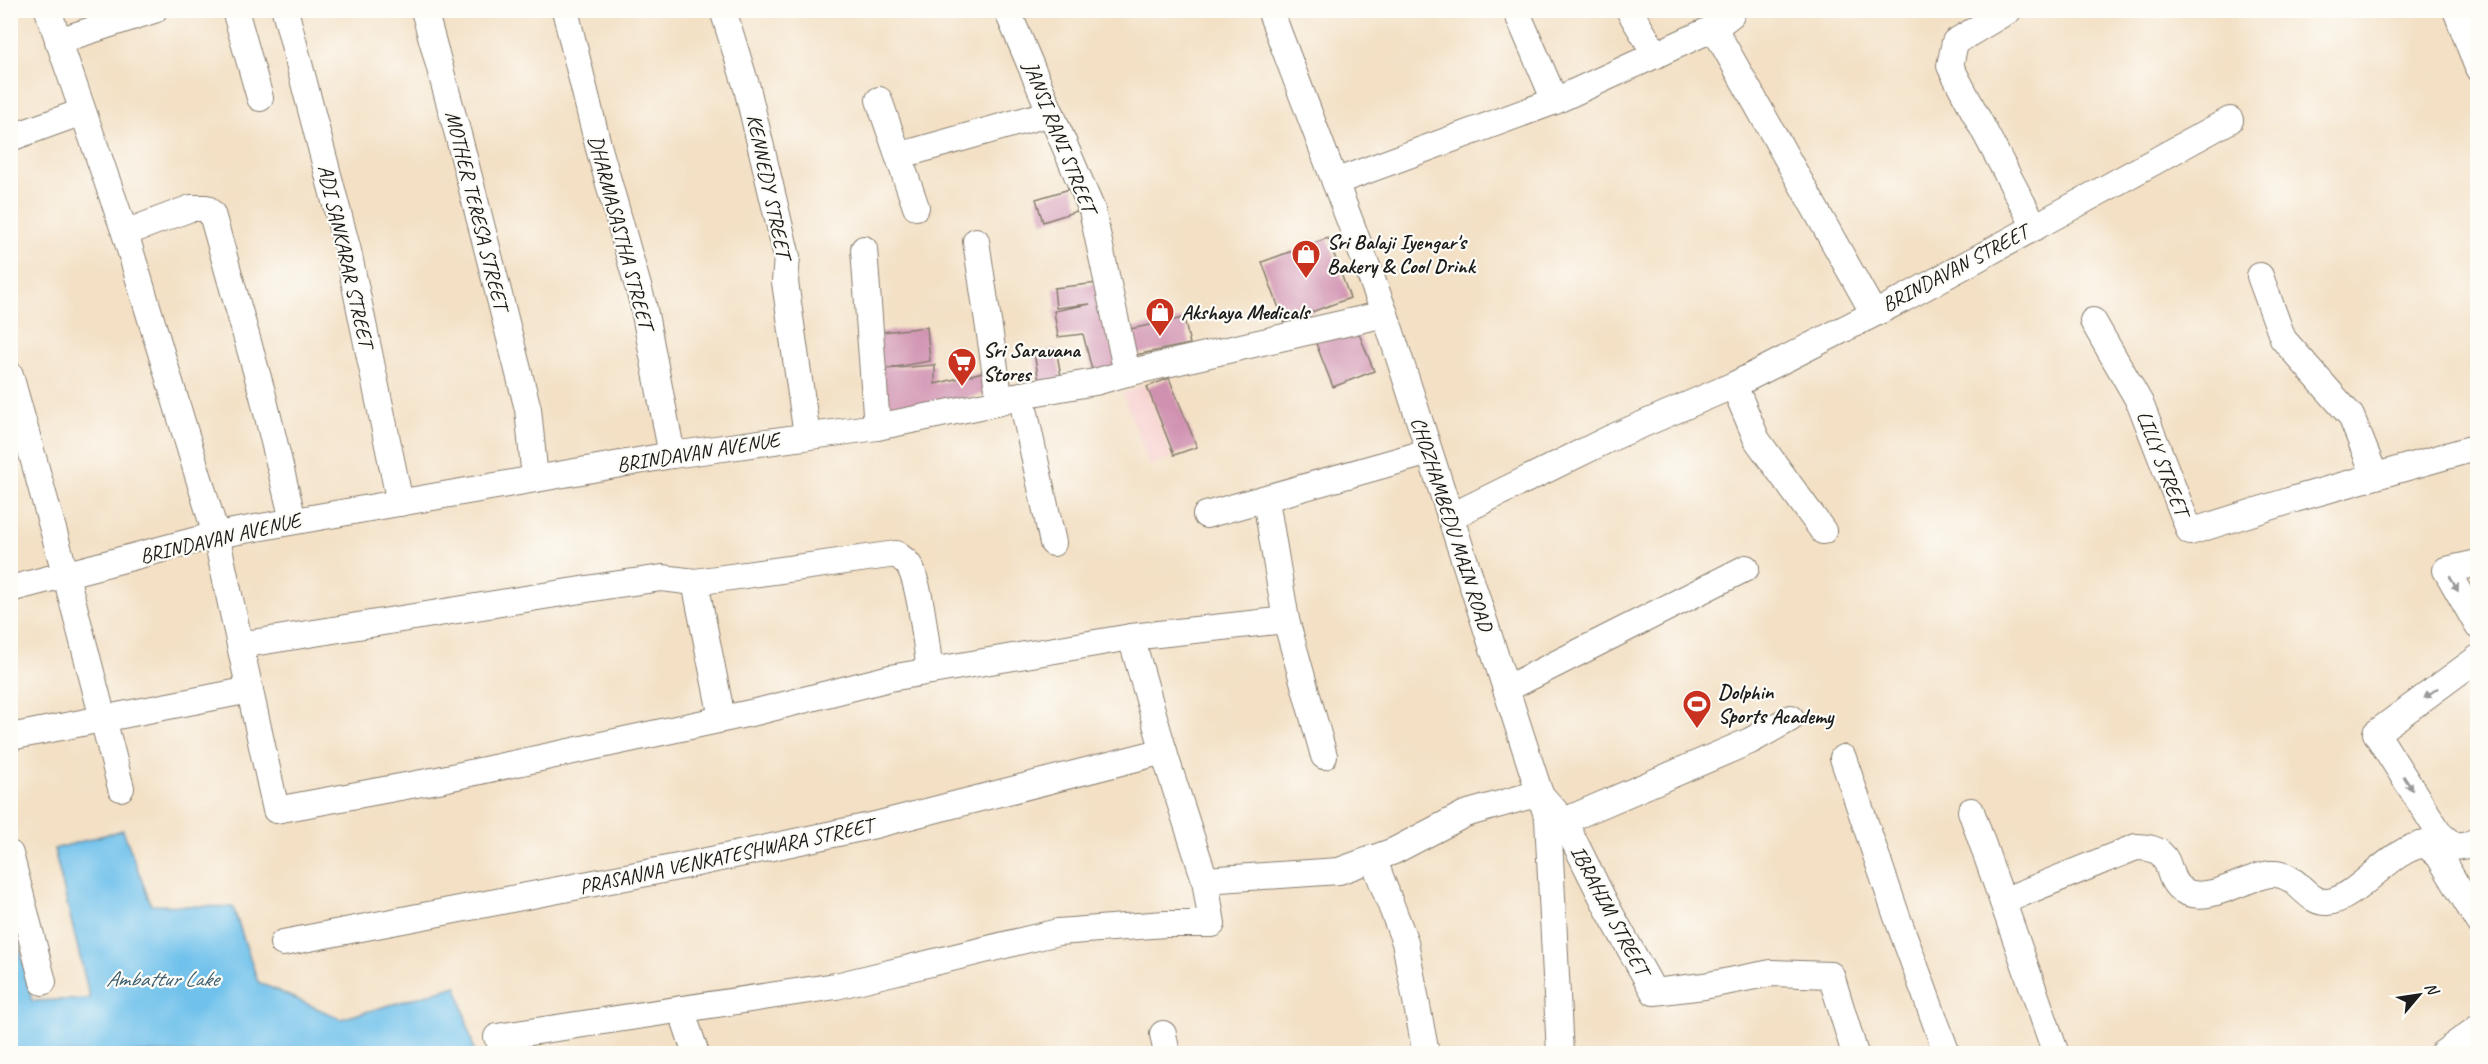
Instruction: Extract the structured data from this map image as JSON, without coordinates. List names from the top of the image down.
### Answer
{
  "streets": {
    "street": [
      "JANSI RANI STREET",
      "KENNEDY STREET",
      "MOTHER TERESA STREET",
      "DHARMASASTHA STREET",
      "ADI SANKARAR STREET",
      "BRINDAVAN STREET",
      "BRINDAVAN AVENUE",
      "LILLY STREET",
      "CHOZHAMBEDU MAIN ROAD",
      "PRASANNA VENKATESHWARA STREET",
      "IBRAHIM STREET"
    ]
  },
  "crossings": [
    ["JANSI RANI STREET", "BRINDAVAN AVENUE"],
    ["KENNEDY STREET", "BRINDAVAN AVENUE"],
    ["MOTHER TERESA STREET", "BRINDAVAN AVENUE"],
    ["DHARMASASTHA STREET", "BRINDAVAN AVENUE"],
    ["ADI SANKARAR STREET", "BRINDAVAN AVENUE"],
    ["BRINDAVAN STREET", "CHOZHAMBEDU MAIN ROAD"],
    ["BRINDAVAN AVENUE", "CHOZHAMBEDU MAIN ROAD"],
    ["CHOZHAMBEDU MAIN ROAD", "IBRAHIM STREET"]
  ],
  "water": ["Ambattur Lake"],
  "places": {
    "shop": ["Sri Balaji Iyengar's Bakery & Cool Drink", "Akshaya Medicals"],
    "supermarket": ["Sri Saravana Stores"],
    "sports": ["Dolphin Sports Academy"]
  },
  "north": "top right"
}
